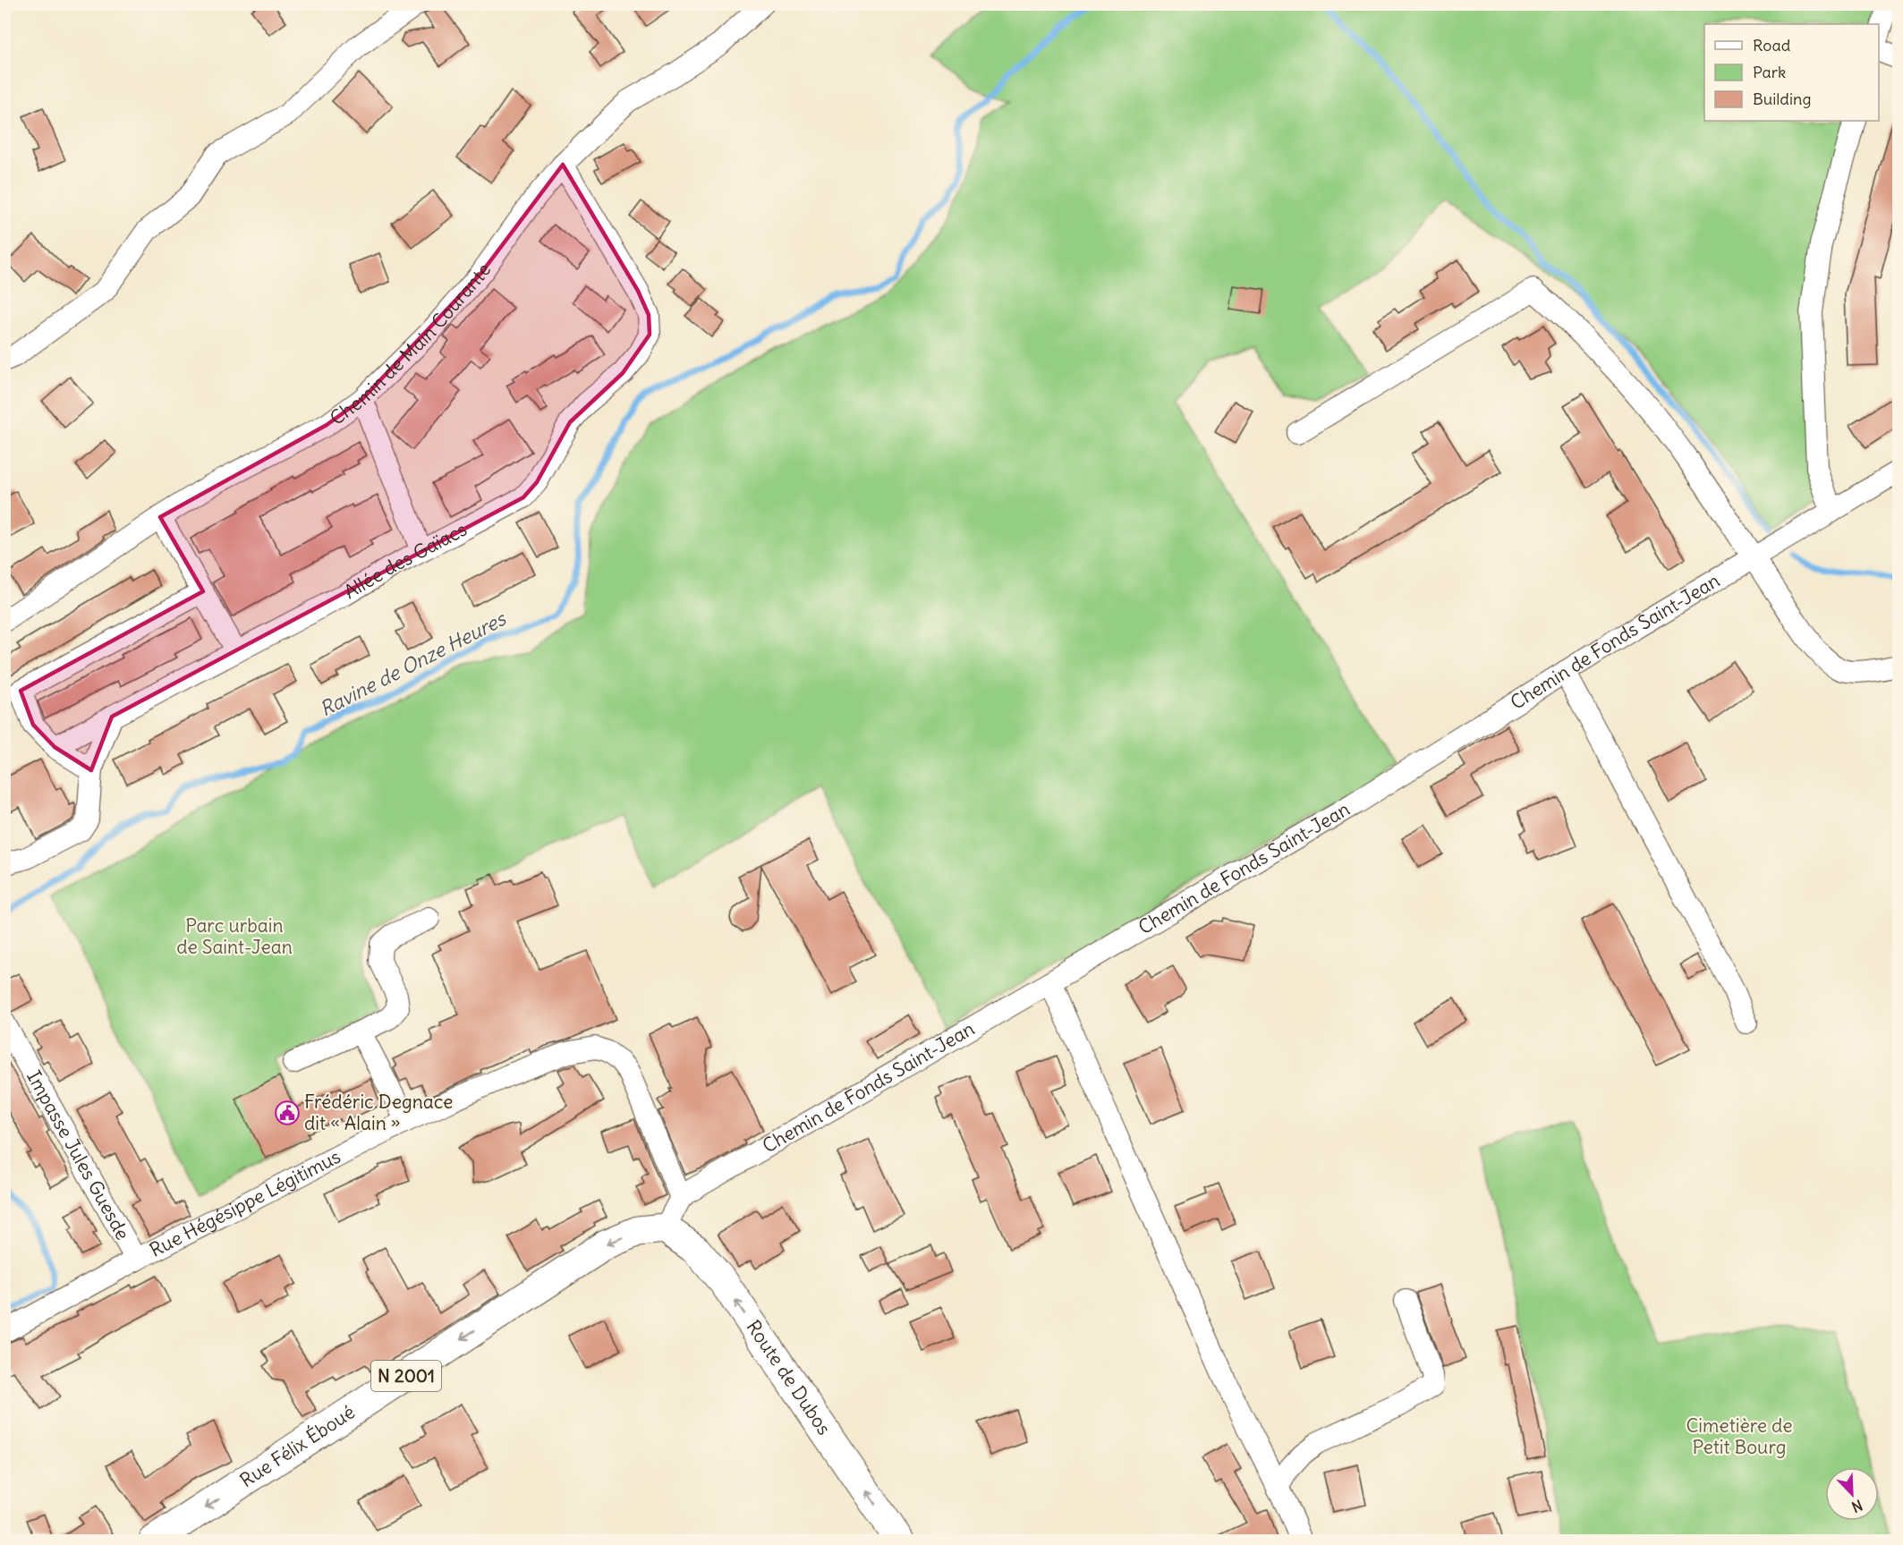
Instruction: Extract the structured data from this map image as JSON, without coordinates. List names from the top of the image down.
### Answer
{
  "streets": {
    "main road": ["N 2001", "Route de Dubos", "Rue Félix Éboué"],
    "street": [
      "Chemin de Main Courante",
      "Allée des Gaïacs",
      "Chemin de Fonds Saint-Jean",
      "Impasse Jules Guesde",
      "Rue Hégésippe Légitimus"
    ]
  },
  "crossings": [
    ["Chemin de Main Courante", "Allée des Gaïacs"],
    ["Chemin de Fonds Saint-Jean", "Rue Hégésippe Légitimus"],
    ["Chemin de Fonds Saint-Jean", "Route de Dubos"],
    ["Chemin de Fonds Saint-Jean", "Rue Félix Éboué"],
    ["Impasse Jules Guesde", "Rue Hégésippe Légitimus"],
    ["Route de Dubos", "Rue Félix Éboué"]
  ],
  "one_way": ["Route de Dubos", "Rue Félix Éboué"],
  "water": ["Ravine de Onze Heures"],
  "parks": ["Parc urbain de Saint-Jean", "Cimetière de Petit Bourg"],
  "places": {
    "public building": ["Frédéric Degnace dit « Alain »"]
  },
  "legend": ["Road", "Park", "Building"],
  "north": "bottom right"
}
